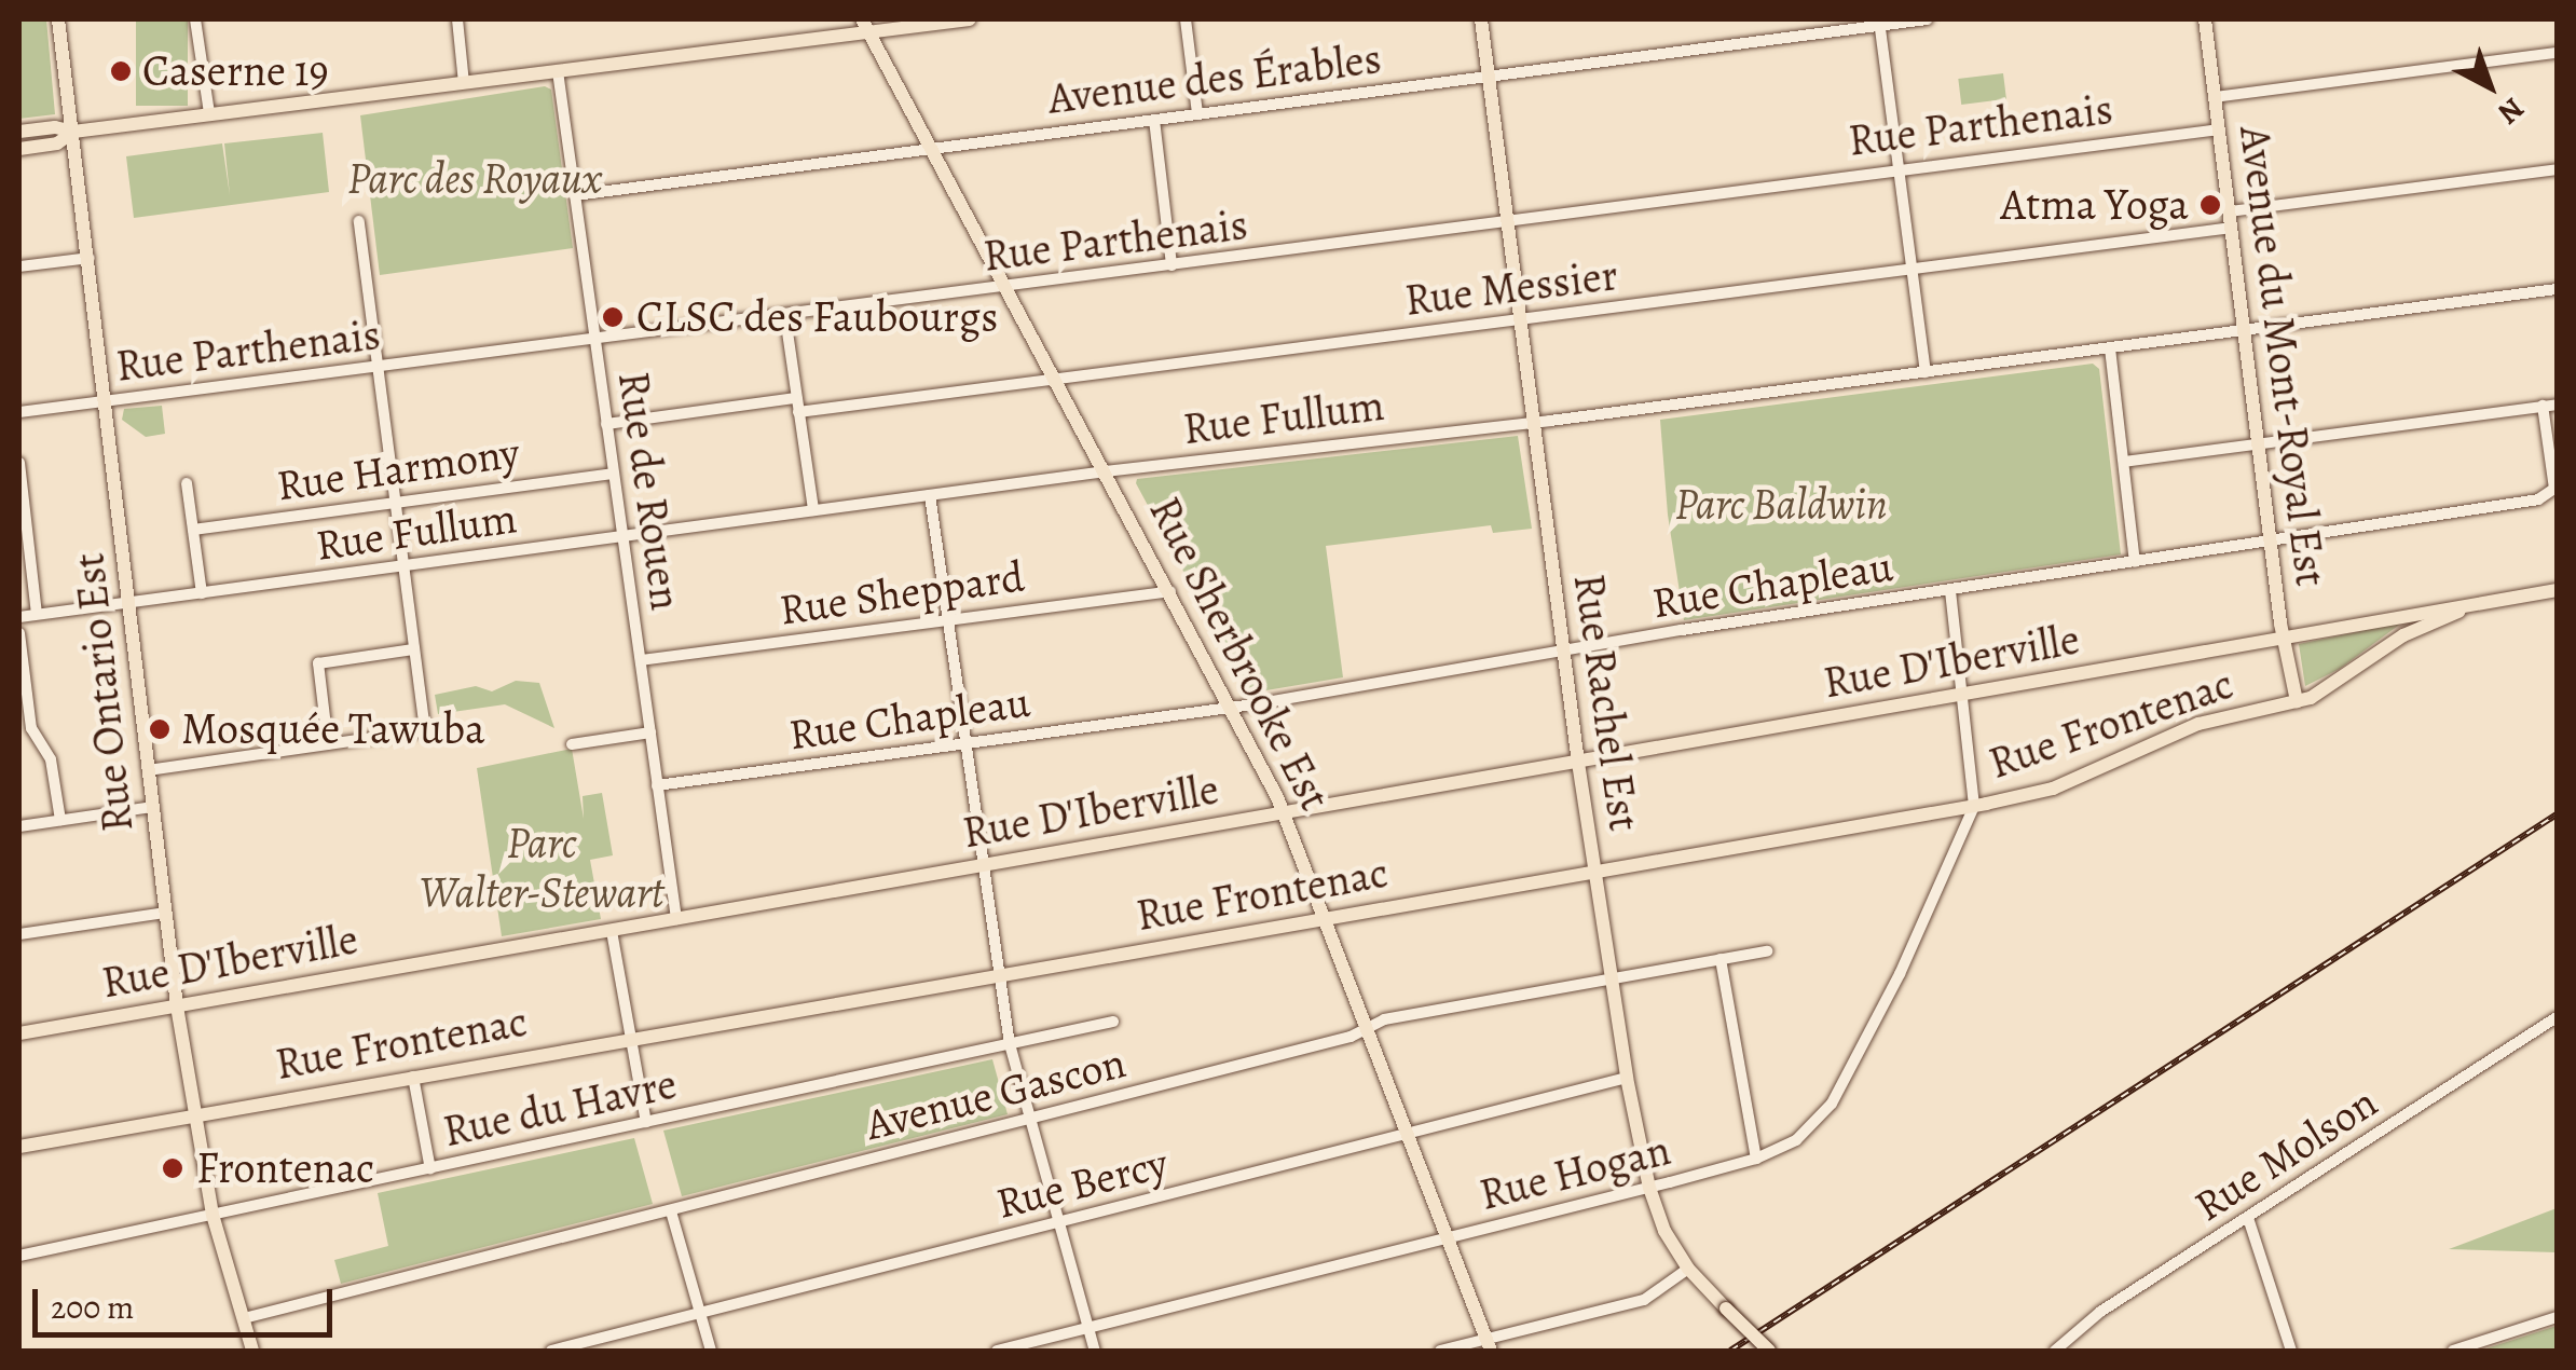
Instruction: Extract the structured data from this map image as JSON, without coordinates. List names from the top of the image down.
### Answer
{
  "streets": {
    "main road": [
      "Avenue du Mont-Royal Est",
      "Rue Sherbrooke Est",
      "Rue D'Iberville",
      "Rue Ontario Est",
      "Rue Rachel Est",
      "Rue Frontenac"
    ],
    "street": [
      "Avenue des Érables",
      "Rue Parthenais",
      "Rue Messier",
      "Rue Fullum",
      "Rue Harmony",
      "Rue de Rouen",
      "Rue Chapleau",
      "Rue Sheppard",
      "Avenue Gascon",
      "Rue du Havre",
      "Rue Molson",
      "Rue Hogan",
      "Rue Bercy"
    ]
  },
  "crossings": [
    ["Avenue des Érables", "Rue de Rouen"],
    ["Avenue des Érables", "Rue Sherbrooke Est"],
    ["Avenue des Érables", "Rue Rachel Est"],
    ["Rue Parthenais", "Avenue du Mont-Royal Est"],
    ["Rue Parthenais", "Rue de Rouen"],
    ["Rue Parthenais", "Rue Sherbrooke Est"],
    ["Rue Parthenais", "Rue Ontario Est"],
    ["Rue Parthenais", "Rue Rachel Est"],
    ["Rue Messier", "Avenue du Mont-Royal Est"],
    ["Rue Messier", "Rue Sherbrooke Est"],
    ["Rue Messier", "Rue Rachel Est"],
    ["Avenue du Mont-Royal Est", "Rue Fullum"],
    ["Avenue du Mont-Royal Est", "Rue Chapleau"],
    ["Avenue du Mont-Royal Est", "Rue D'Iberville"],
    ["Avenue du Mont-Royal Est", "Rue Frontenac"],
    ["Rue Fullum", "Rue de Rouen"],
    ["Rue Fullum", "Rue Sherbrooke Est"],
    ["Rue Fullum", "Rue Ontario Est"],
    ["Rue Fullum", "Rue Rachel Est"],
    ["Rue Harmony", "Rue de Rouen"],
    ["Rue de Rouen", "Rue Chapleau"],
    ["Rue de Rouen", "Rue Sheppard"],
    ["Rue de Rouen", "Rue D'Iberville"],
    ["Rue Chapleau", "Rue Sherbrooke Est"],
    ["Rue Chapleau", "Rue Rachel Est"],
    ["Rue Sheppard", "Rue Sherbrooke Est"],
    ["Rue Sherbrooke Est", "Rue D'Iberville"],
    ["Rue Sherbrooke Est", "Rue Frontenac"],
    ["Rue Sherbrooke Est", "Avenue Gascon"],
    ["Rue Sherbrooke Est", "Rue Hogan"],
    ["Rue Sherbrooke Est", "Rue Bercy"],
    ["Rue D'Iberville", "Rue Ontario Est"],
    ["Rue D'Iberville", "Rue Rachel Est"],
    ["Rue D'Iberville", "Rue Frontenac"],
    ["Rue Ontario Est", "Rue Frontenac"],
    ["Rue Ontario Est", "Avenue Gascon"],
    ["Rue Ontario Est", "Rue du Havre"],
    ["Rue Rachel Est", "Rue Frontenac"],
    ["Rue Rachel Est", "Avenue Gascon"],
    ["Rue Rachel Est", "Rue Hogan"],
    ["Rue Rachel Est", "Rue Bercy"],
    ["Rue Frontenac", "Rue Hogan"]
  ],
  "parks": ["Parc des Royaux", "Parc Baldwin", "Parc Walter-Stewart"],
  "places": [
    "Caserne 19",
    "Atma Yoga",
    "CLSC des Faubourgs",
    "Mosquée Tawuba",
    "Frontenac"
  ],
  "scale_bar": "200 m",
  "north": "bottom right"
}
